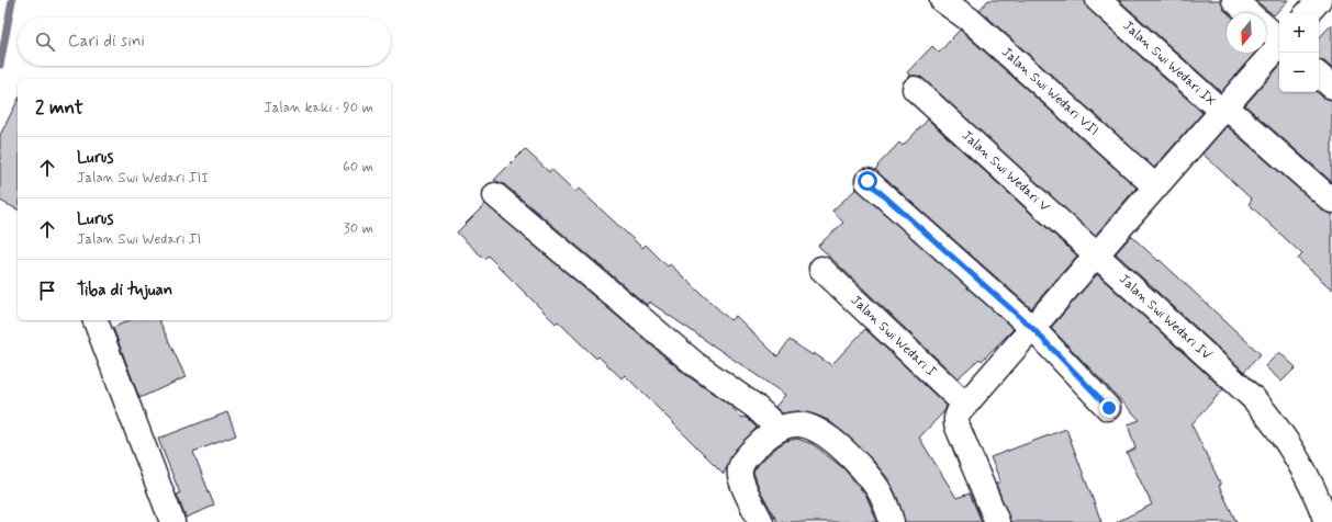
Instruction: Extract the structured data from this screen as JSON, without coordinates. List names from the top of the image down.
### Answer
{
  "streets": {
    "street": [
      "Jalan Swi Wedari IX",
      "Jalan Swi Wedari VII",
      "Jalan Swi Wedari V",
      "Jalan Swi Wedari IV",
      "Jalan Swi Wedari I"
    ]
  },
  "crossings": [
    ["Jalan Swi Wedari V", "Jalan Swi Wedari IV"]
  ],
  "north": "bottom",
  "page": {
    "map_buttons": ["+", "−"],
    "search": "Cari di sini",
    "heading": ["2 mnt", "Jalan kaki · 90 m"],
    "list": [
      ["Lurus", "Jalan Swi Wedari III", "60 m"],
      ["Lurus", "Jalan Swi Wedari II", "30 m"],
      "Tiba di tujuan"
    ]
  }
}
